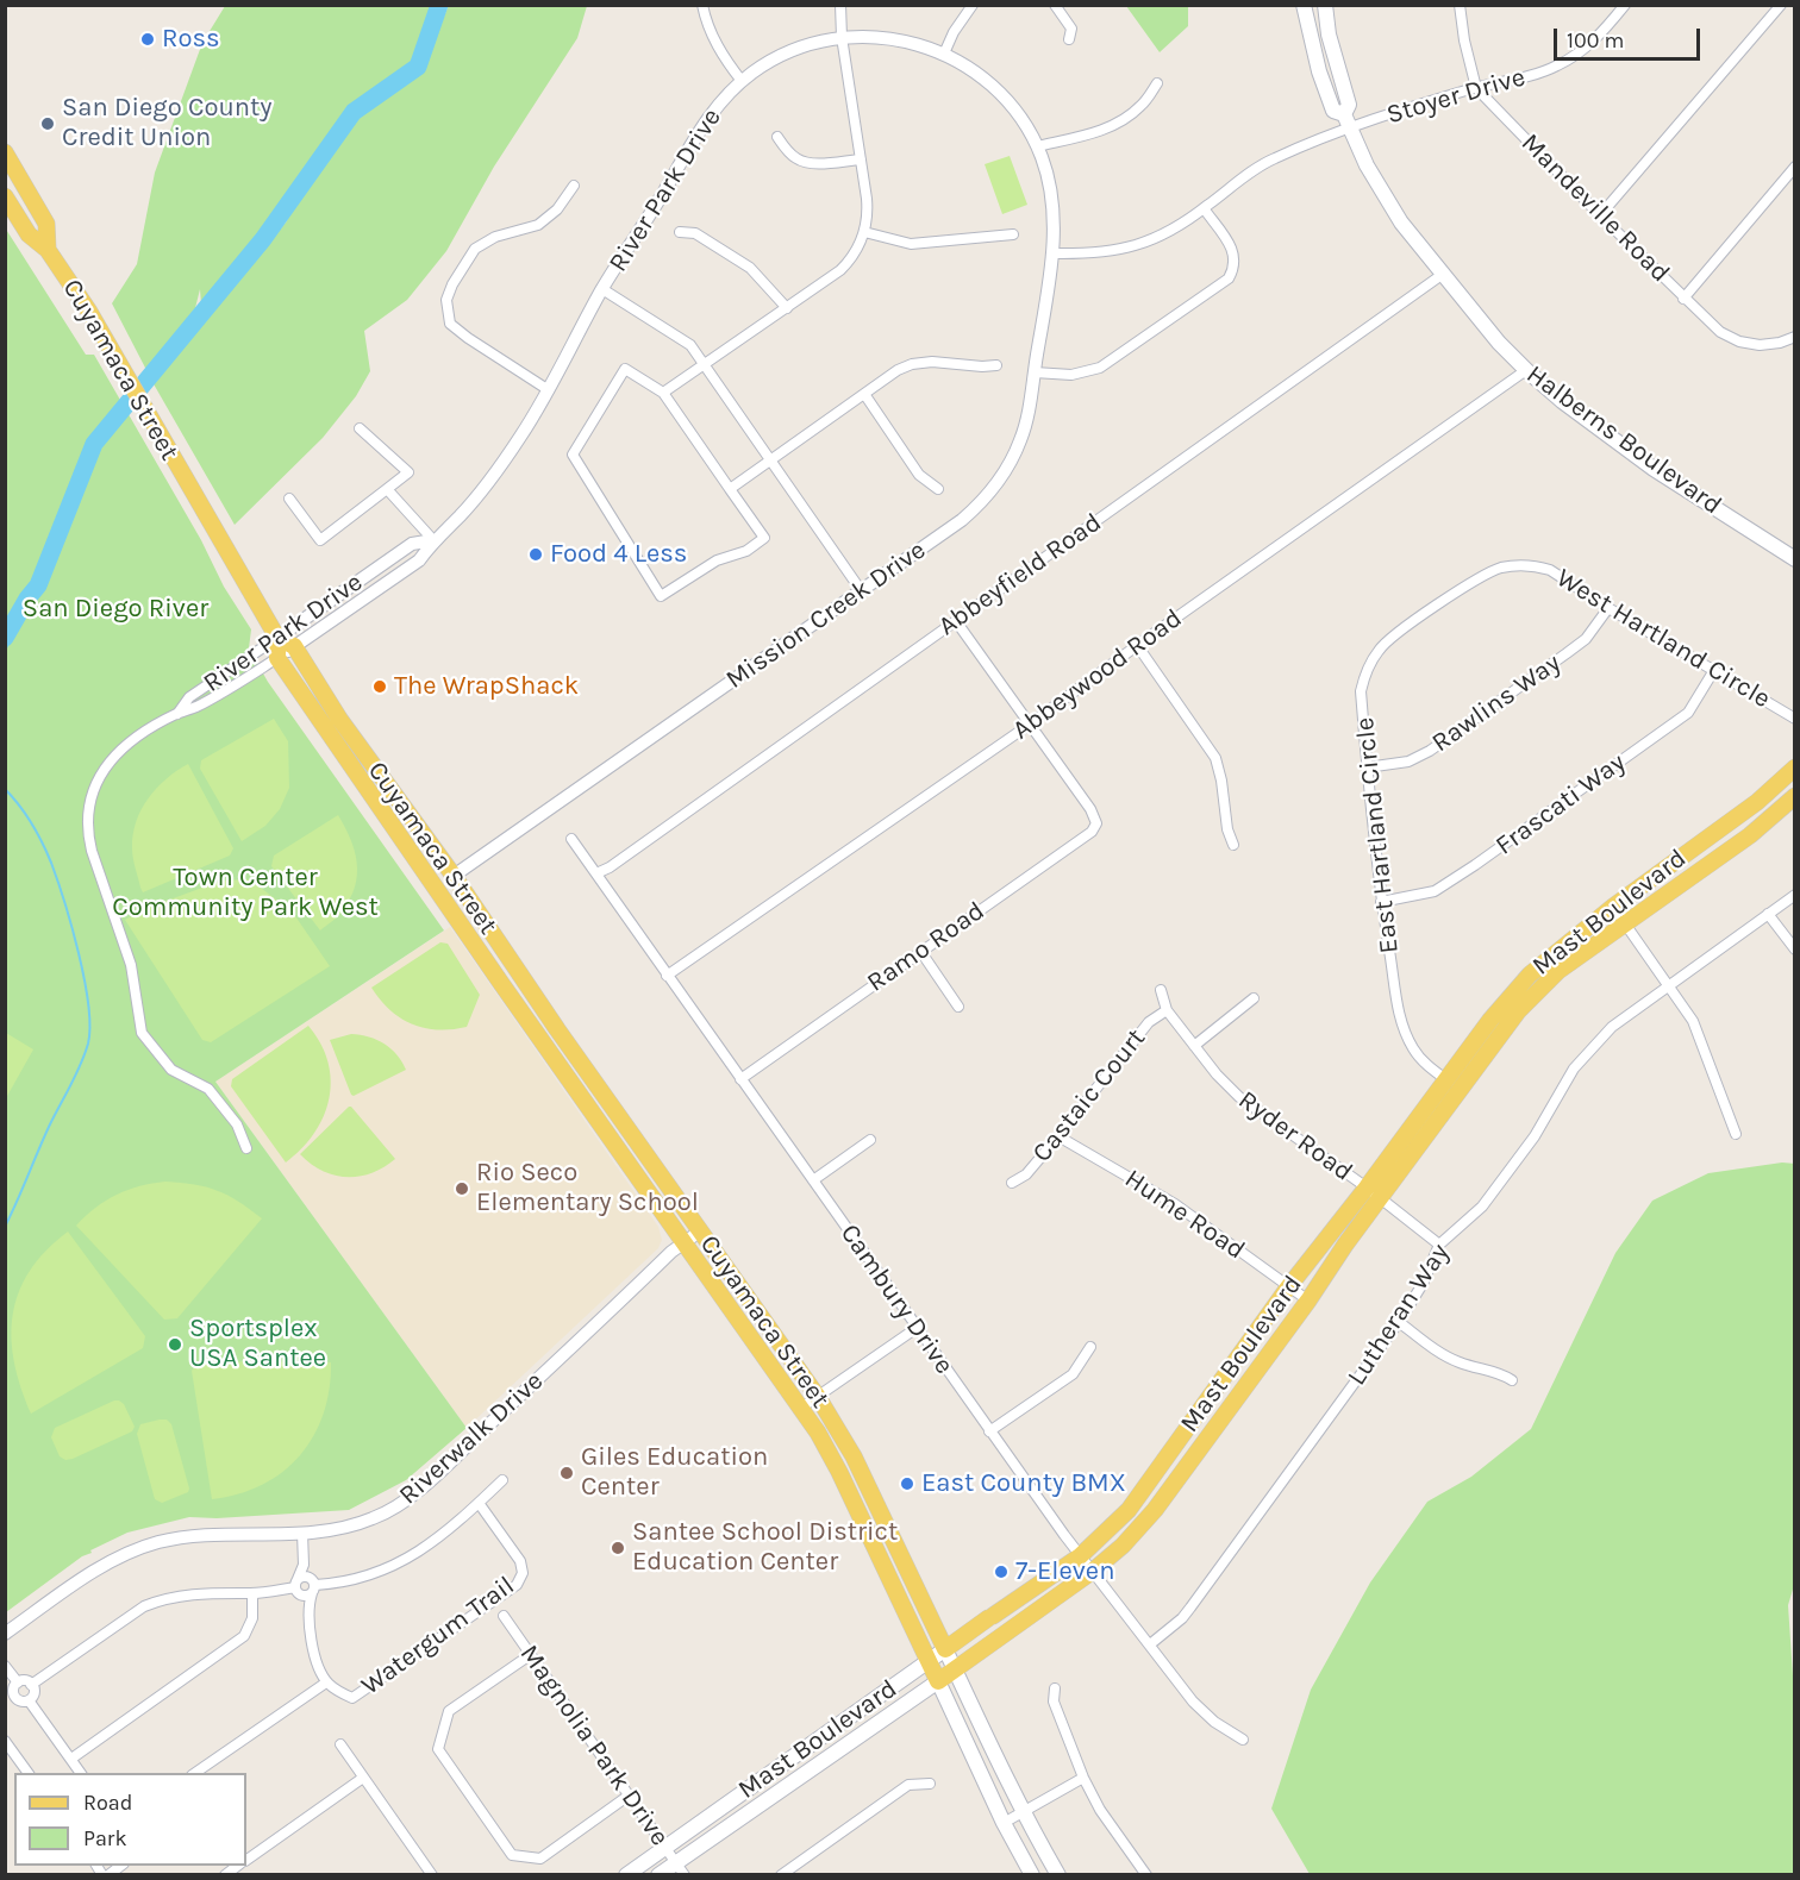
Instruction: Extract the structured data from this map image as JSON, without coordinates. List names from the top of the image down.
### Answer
{
  "streets": {
    "main road": ["Cuyamaca Street", "Halberns Boulevard", "Mast Boulevard"],
    "street": [
      "Stoyer Drive",
      "River Park Drive",
      "Mandeville Road",
      "Abbeyfield Road",
      "Mission Creek Drive",
      "West Hartland Circle",
      "Abbeywood Road",
      "Rawlins Way",
      "Frascati Way",
      "East Hartland Circle",
      "Ramo Road",
      "Castaic Court",
      "Ryder Road",
      "Hume Road",
      "Cambury Drive",
      "Lutheran Way",
      "Riverwalk Drive",
      "Watergum Trail",
      "Magnolia Park Drive"
    ]
  },
  "crossings": [
    ["Stoyer Drive", "River Park Drive"],
    ["Stoyer Drive", "Mandeville Road"],
    ["Stoyer Drive", "Halberns Boulevard"],
    ["Stoyer Drive", "Mission Creek Drive"],
    ["River Park Drive", "Cuyamaca Street"],
    ["River Park Drive", "Mission Creek Drive"],
    ["Cuyamaca Street", "Mission Creek Drive"],
    ["Cuyamaca Street", "Mast Boulevard"],
    ["Cuyamaca Street", "Riverwalk Drive"],
    ["Halberns Boulevard", "Abbeyfield Road"],
    ["Halberns Boulevard", "Abbeywood Road"],
    ["Abbeyfield Road", "Cambury Drive"],
    ["West Hartland Circle", "Rawlins Way"],
    ["West Hartland Circle", "Frascati Way"],
    ["West Hartland Circle", "East Hartland Circle"],
    ["Abbeywood Road", "Ramo Road"],
    ["Abbeywood Road", "Cambury Drive"],
    ["Rawlins Way", "East Hartland Circle"],
    ["Frascati Way", "East Hartland Circle"],
    ["East Hartland Circle", "Mast Boulevard"],
    ["Mast Boulevard", "Ryder Road"],
    ["Mast Boulevard", "Hume Road"],
    ["Mast Boulevard", "Cambury Drive"],
    ["Mast Boulevard", "Magnolia Park Drive"],
    ["Ramo Road", "Cambury Drive"],
    ["Castaic Court", "Ryder Road"],
    ["Castaic Court", "Hume Road"],
    ["Ryder Road", "Lutheran Way"],
    ["Cambury Drive", "Lutheran Way"]
  ],
  "parks": ["San Diego River", "Town Center Community Park West"],
  "places": [
    "Ross",
    "San Diego County Credit Union",
    "Food 4 Less",
    "The WrapShack",
    "Rio Seco Elementary School",
    "Sportsplex USA Santee",
    "Giles Education Center",
    "East County BMX",
    "Santee School District Education Center",
    "7-Eleven"
  ],
  "legend": ["Road", "Park"],
  "scale_bar": "100 m"
}
